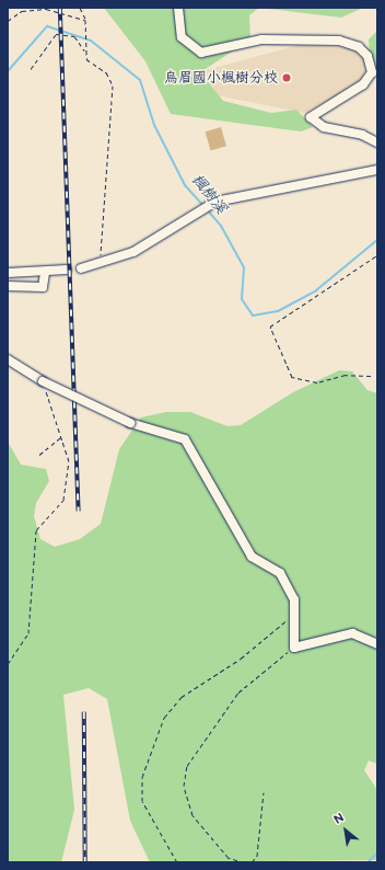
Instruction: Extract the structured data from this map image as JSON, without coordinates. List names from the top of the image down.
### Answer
{
  "water": ["楓樹溪"],
  "places": ["烏眉國小楓樹分校"],
  "north": "top left"
}
